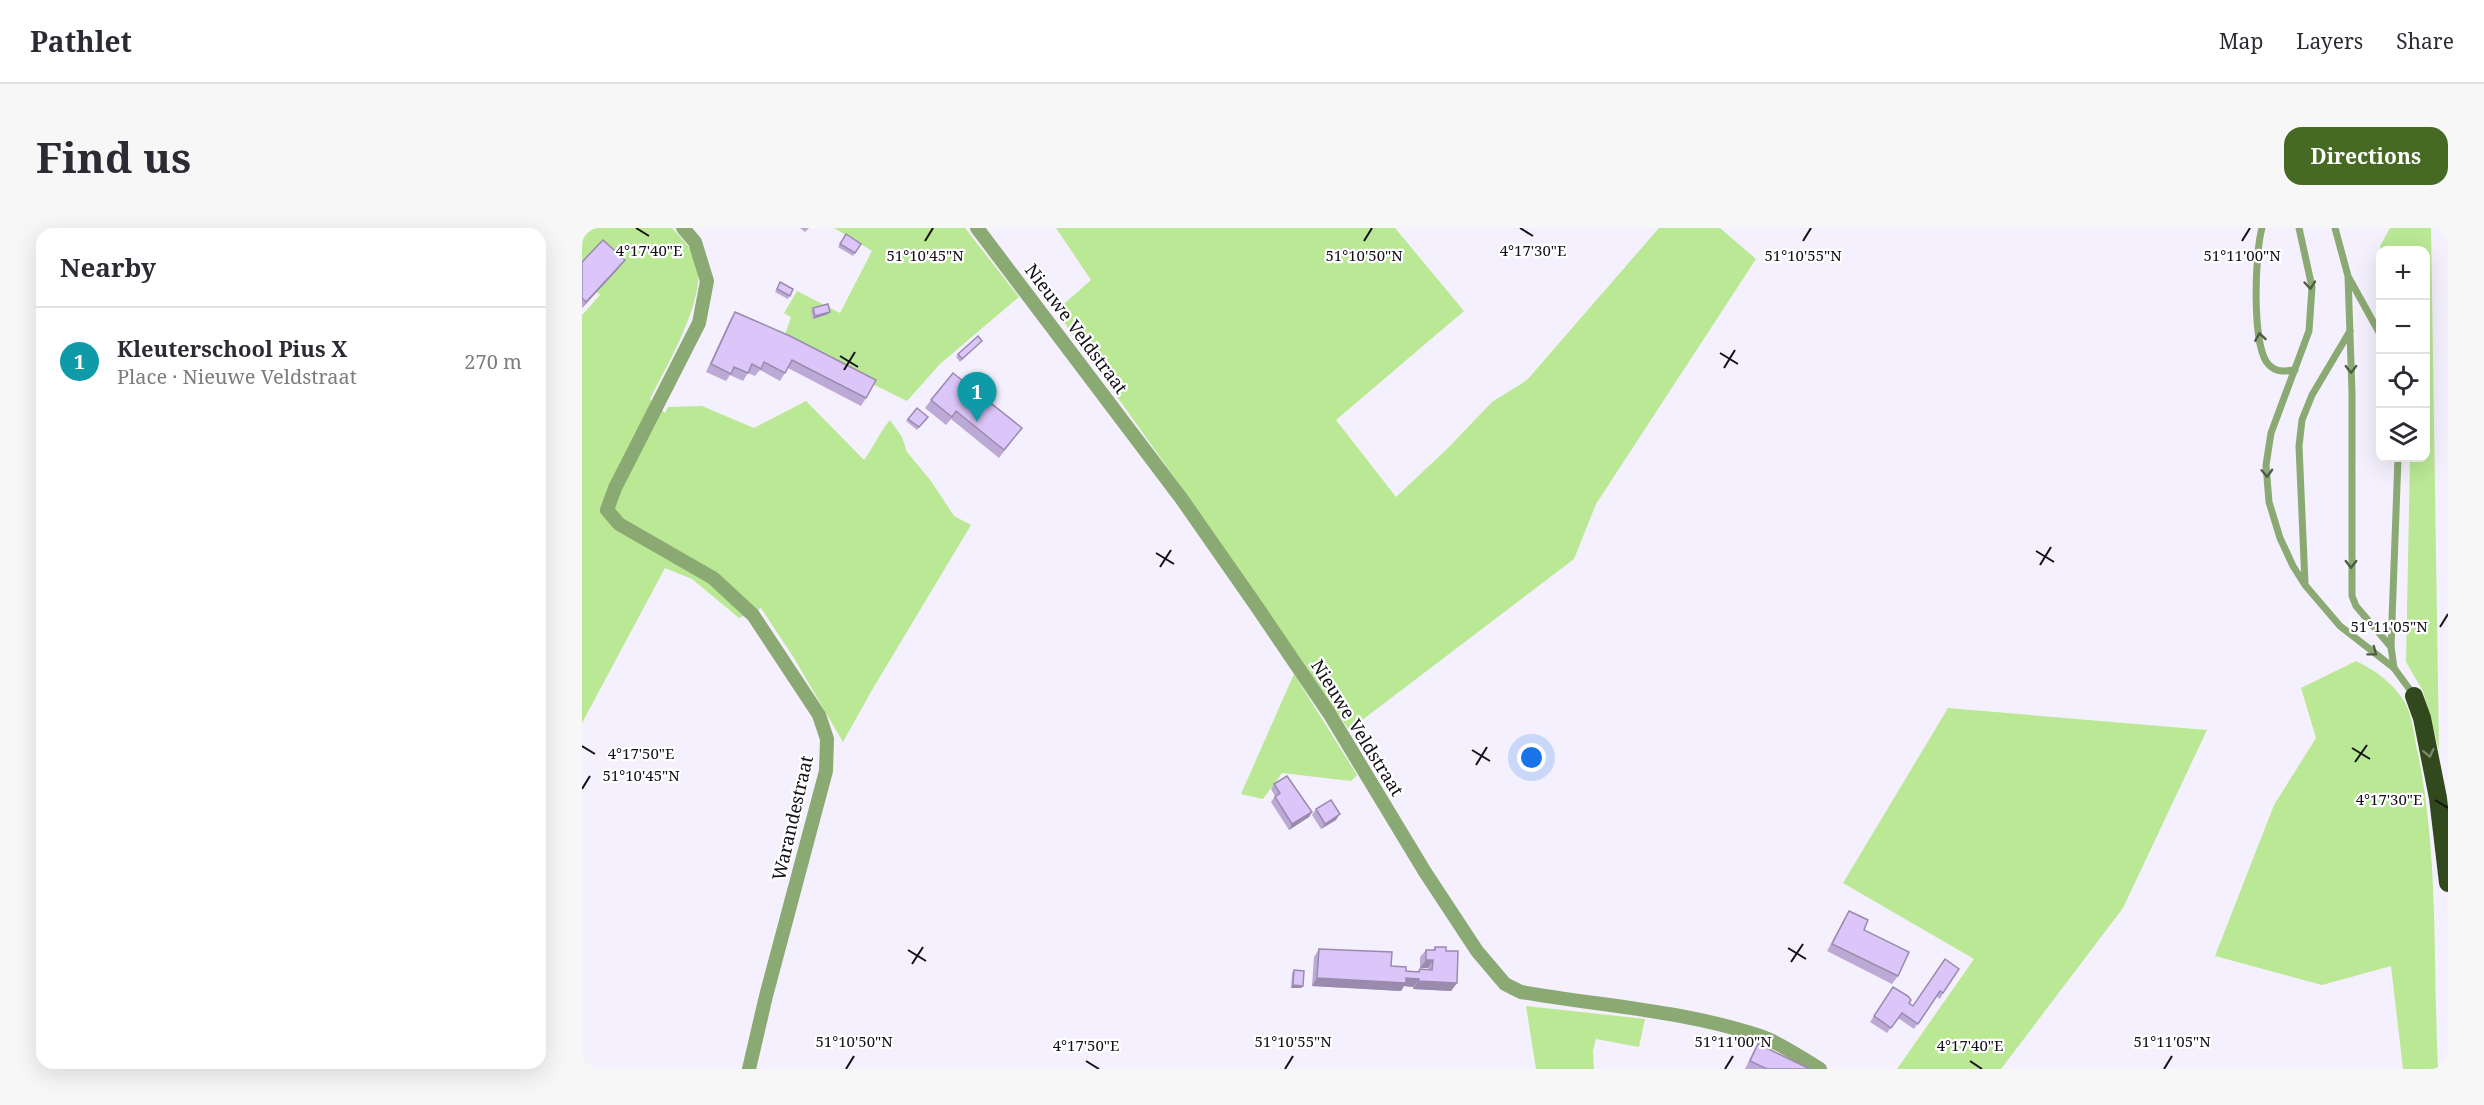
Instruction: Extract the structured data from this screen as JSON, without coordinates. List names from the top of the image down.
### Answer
{
  "streets": {
    "street": ["Nieuwe Veldstraat", "Warandestraat"]
  },
  "page": {
    "header": "Pathlet",
    "nav": ["Map", "Layers", "Share"],
    "buttons": "Directions",
    "title": "Find us",
    "heading": "Nearby",
    "map_buttons": ["+", "−"],
    "list": [
      {
        "mark": "1",
        "name": "Kleuterschool Pius X",
        "note": "Place · Nieuwe Veldstraat",
        "value": "270 m"
      }
    ],
    "pins": "1"
  },
  "coordinates": [
    "4°17'40\"E",
    "4°17'30\"E",
    "51°10'45\"N",
    "51°10'50\"N",
    "51°10'55\"N",
    "51°11'00\"N",
    "51°11'05\"N",
    "4°17'50\"E"
  ]
}
